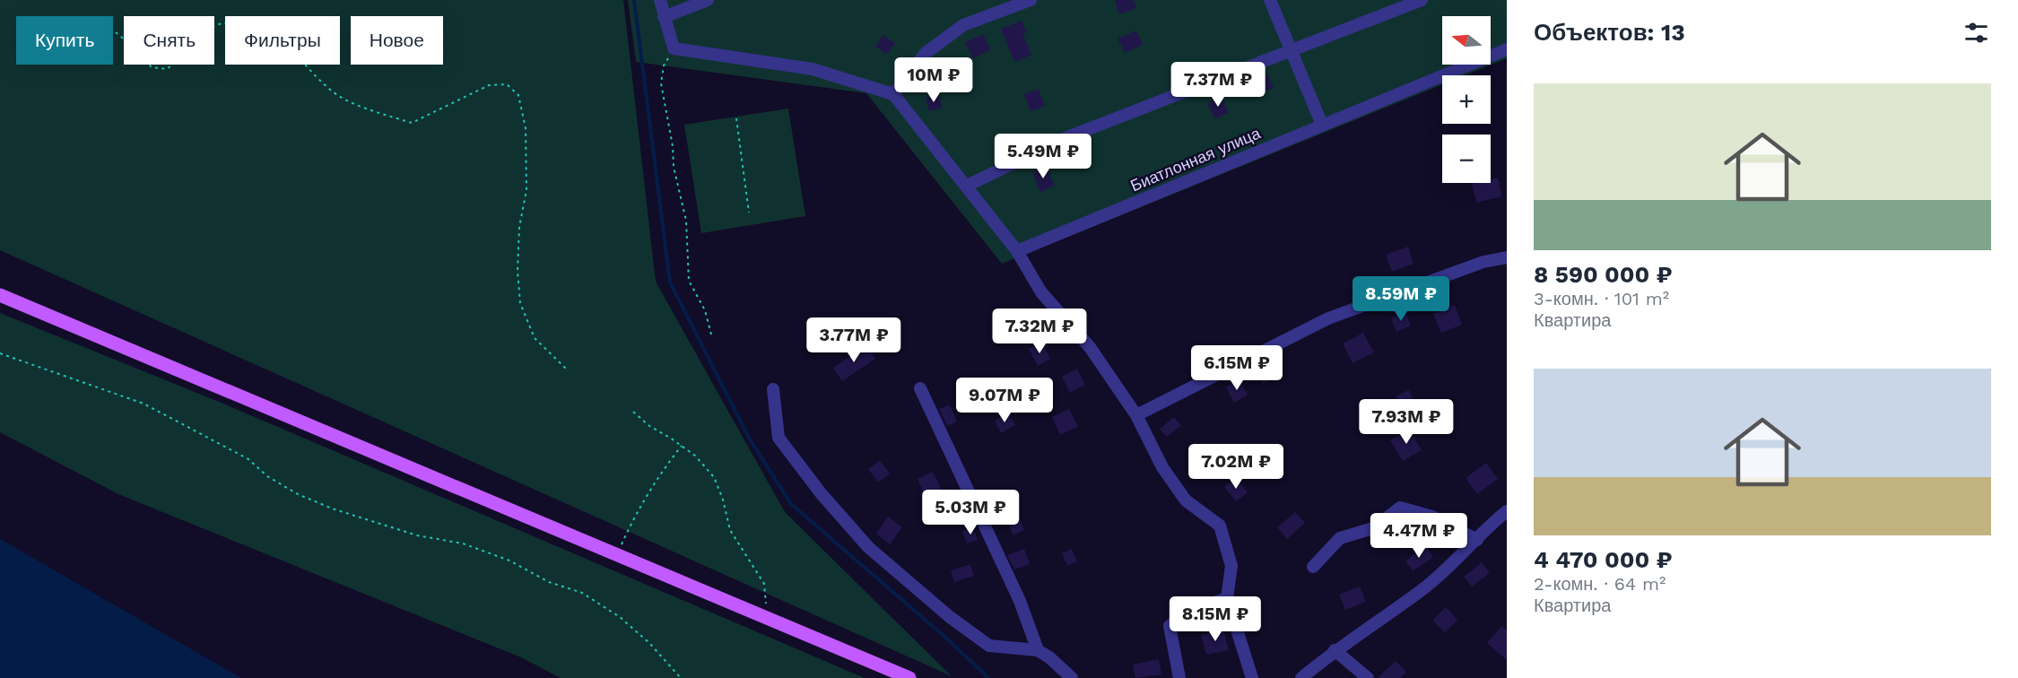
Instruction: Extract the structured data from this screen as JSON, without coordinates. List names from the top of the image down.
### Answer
{
  "streets": {
    "street": ["Биатлонная улица"]
  },
  "north": "left",
  "page": {
    "heading": "Объектов: 13",
    "map_buttons": ["+", "−"],
    "chip": [
      "Купить",
      "Снять",
      "Фильтры",
      "Новое"
    ],
    "price": [
      "10M ₽",
      "7.37M ₽",
      "5.49M ₽",
      "8.59M ₽",
      "7.32M ₽",
      "3.77M ₽",
      "6.15M ₽",
      "9.07M ₽",
      "7.93M ₽",
      "7.02M ₽",
      "5.03M ₽",
      "4.47M ₽",
      "8.15M ₽"
    ],
    "list": [
      {
        "name": "8 590 000 ₽",
        "note": "3-комн. · 101 m² · Квартира"
      },
      {
        "name": "4 470 000 ₽",
        "note": "2-комн. · 64 m² · Квартира"
      }
    ]
  }
}
